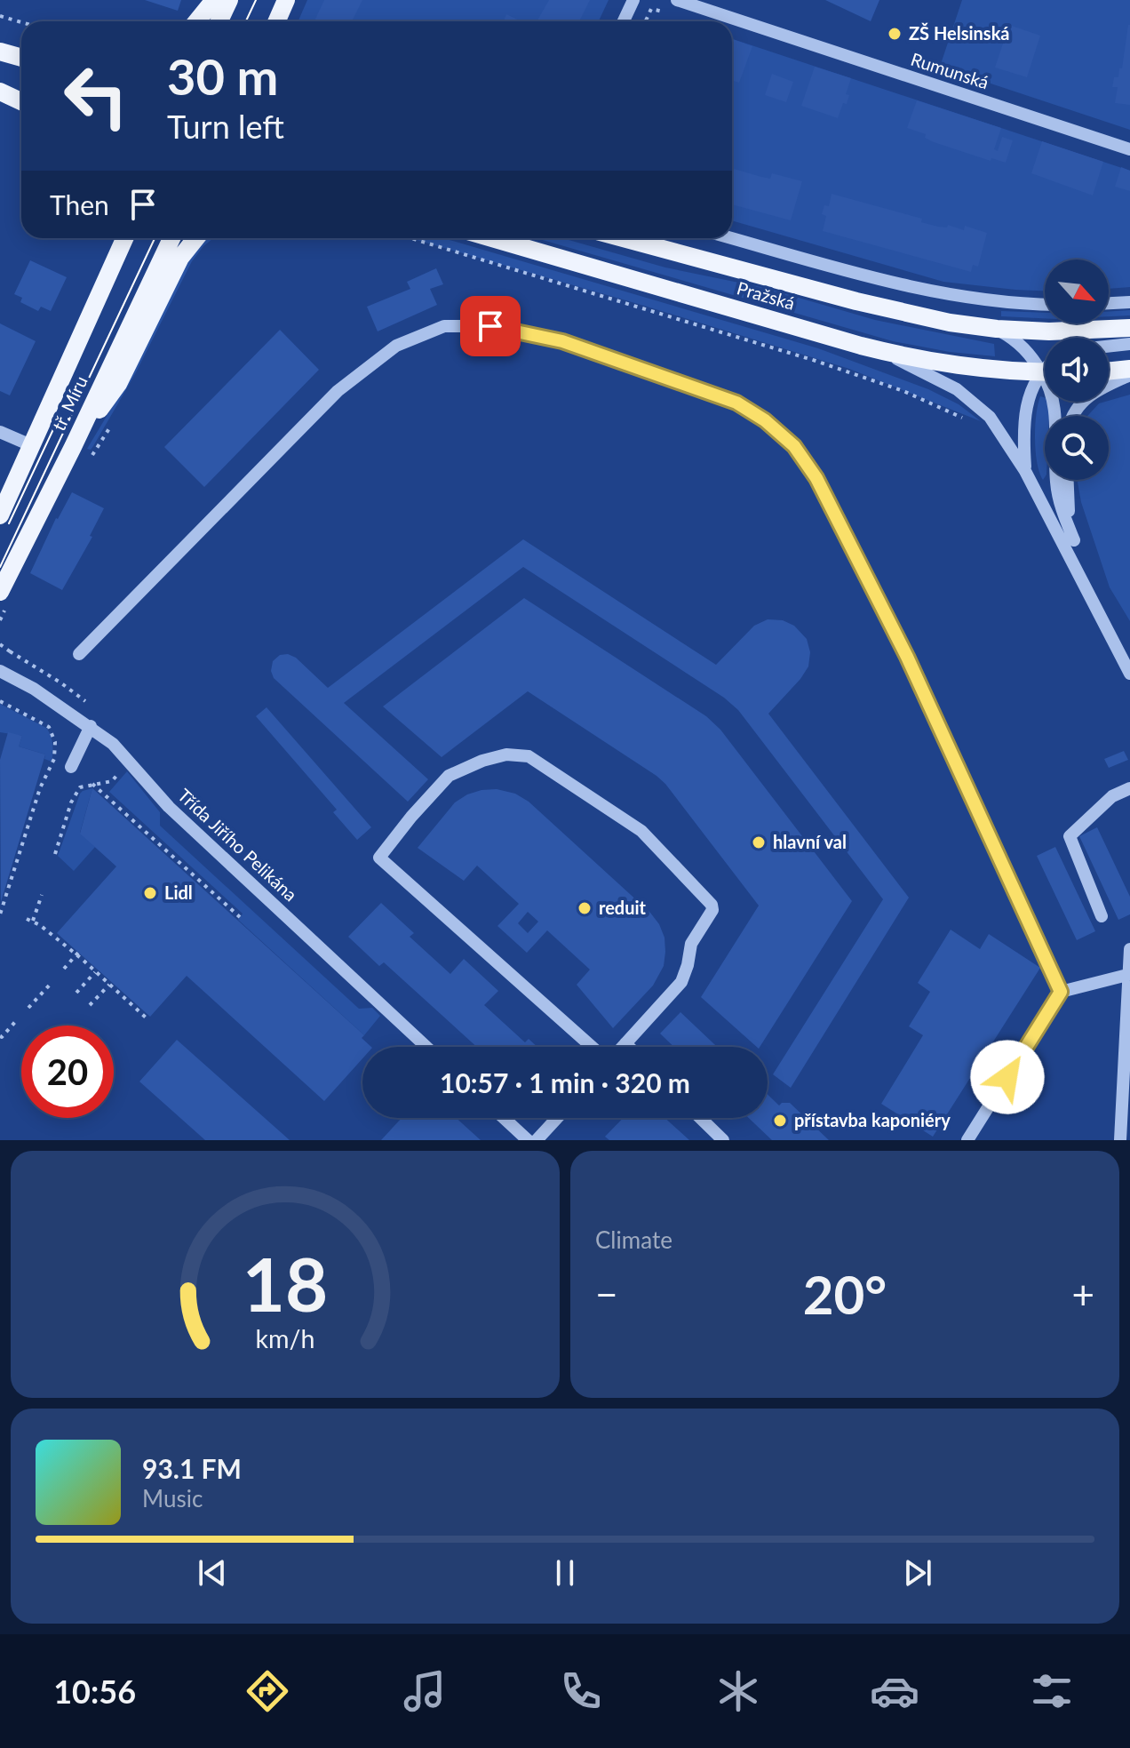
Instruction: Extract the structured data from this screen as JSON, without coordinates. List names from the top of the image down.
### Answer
{
  "streets": {
    "main road": ["Pražská", "tř. Míru"],
    "street": ["Rumunská", "Třída Jiřího Pelikána"]
  },
  "places": [
    "ZŠ Helsinská",
    "hlavní val",
    "Lidl",
    "reduit",
    "přístavba kaponiéry"
  ],
  "north": "bottom right",
  "page": {
    "turn": ["30 m", "Turn left"],
    "then": "Then",
    "limit": "20",
    "trip": "10:57 · 1 min · 320 m",
    "tile": "Climate",
    "heat": ["−", "20°", "+"],
    "song": ["93.1 FM", "Music"],
    "tabs": "10:56",
    "gauge": ["18", "km/h"]
  }
}
